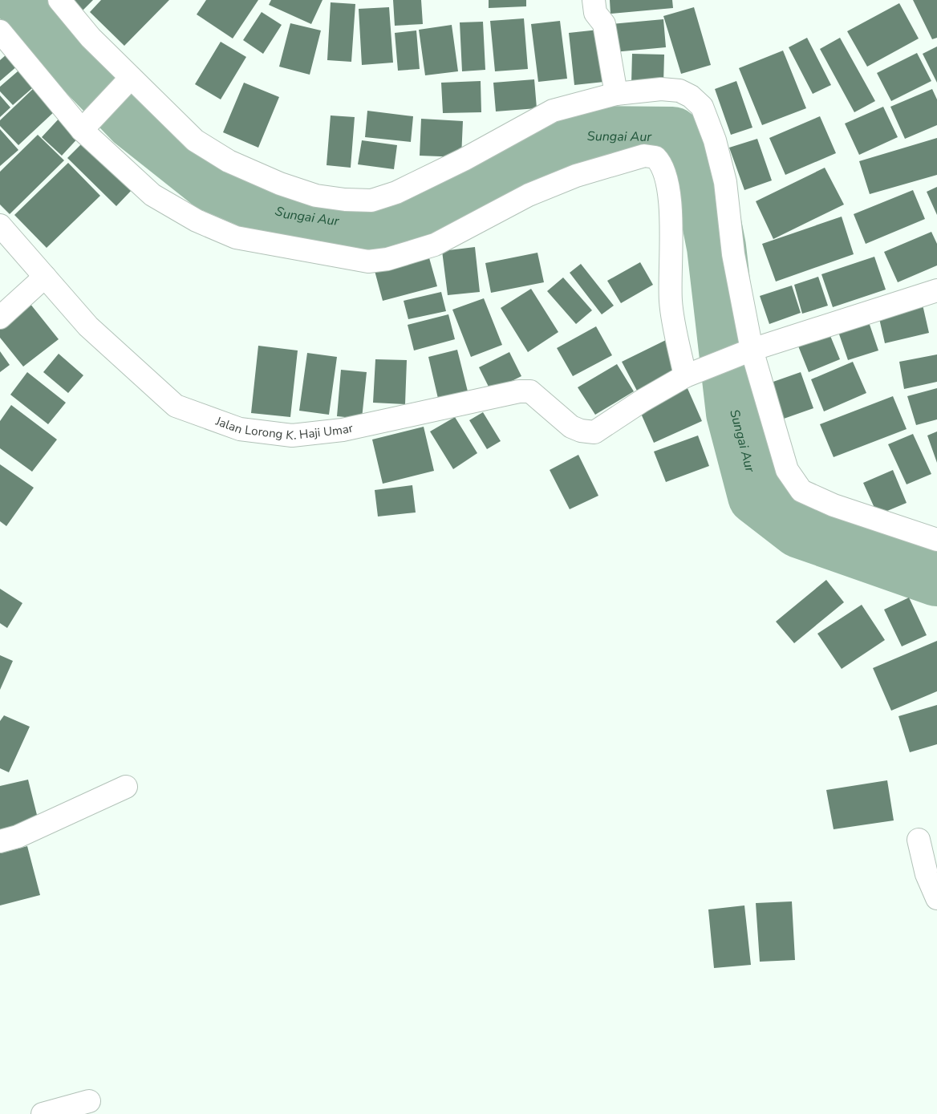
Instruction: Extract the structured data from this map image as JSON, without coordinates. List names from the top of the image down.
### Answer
{
  "streets": {
    "street": ["Jalan Lorong K. Haji Umar"]
  },
  "water": ["Sungai Aur"]
}
